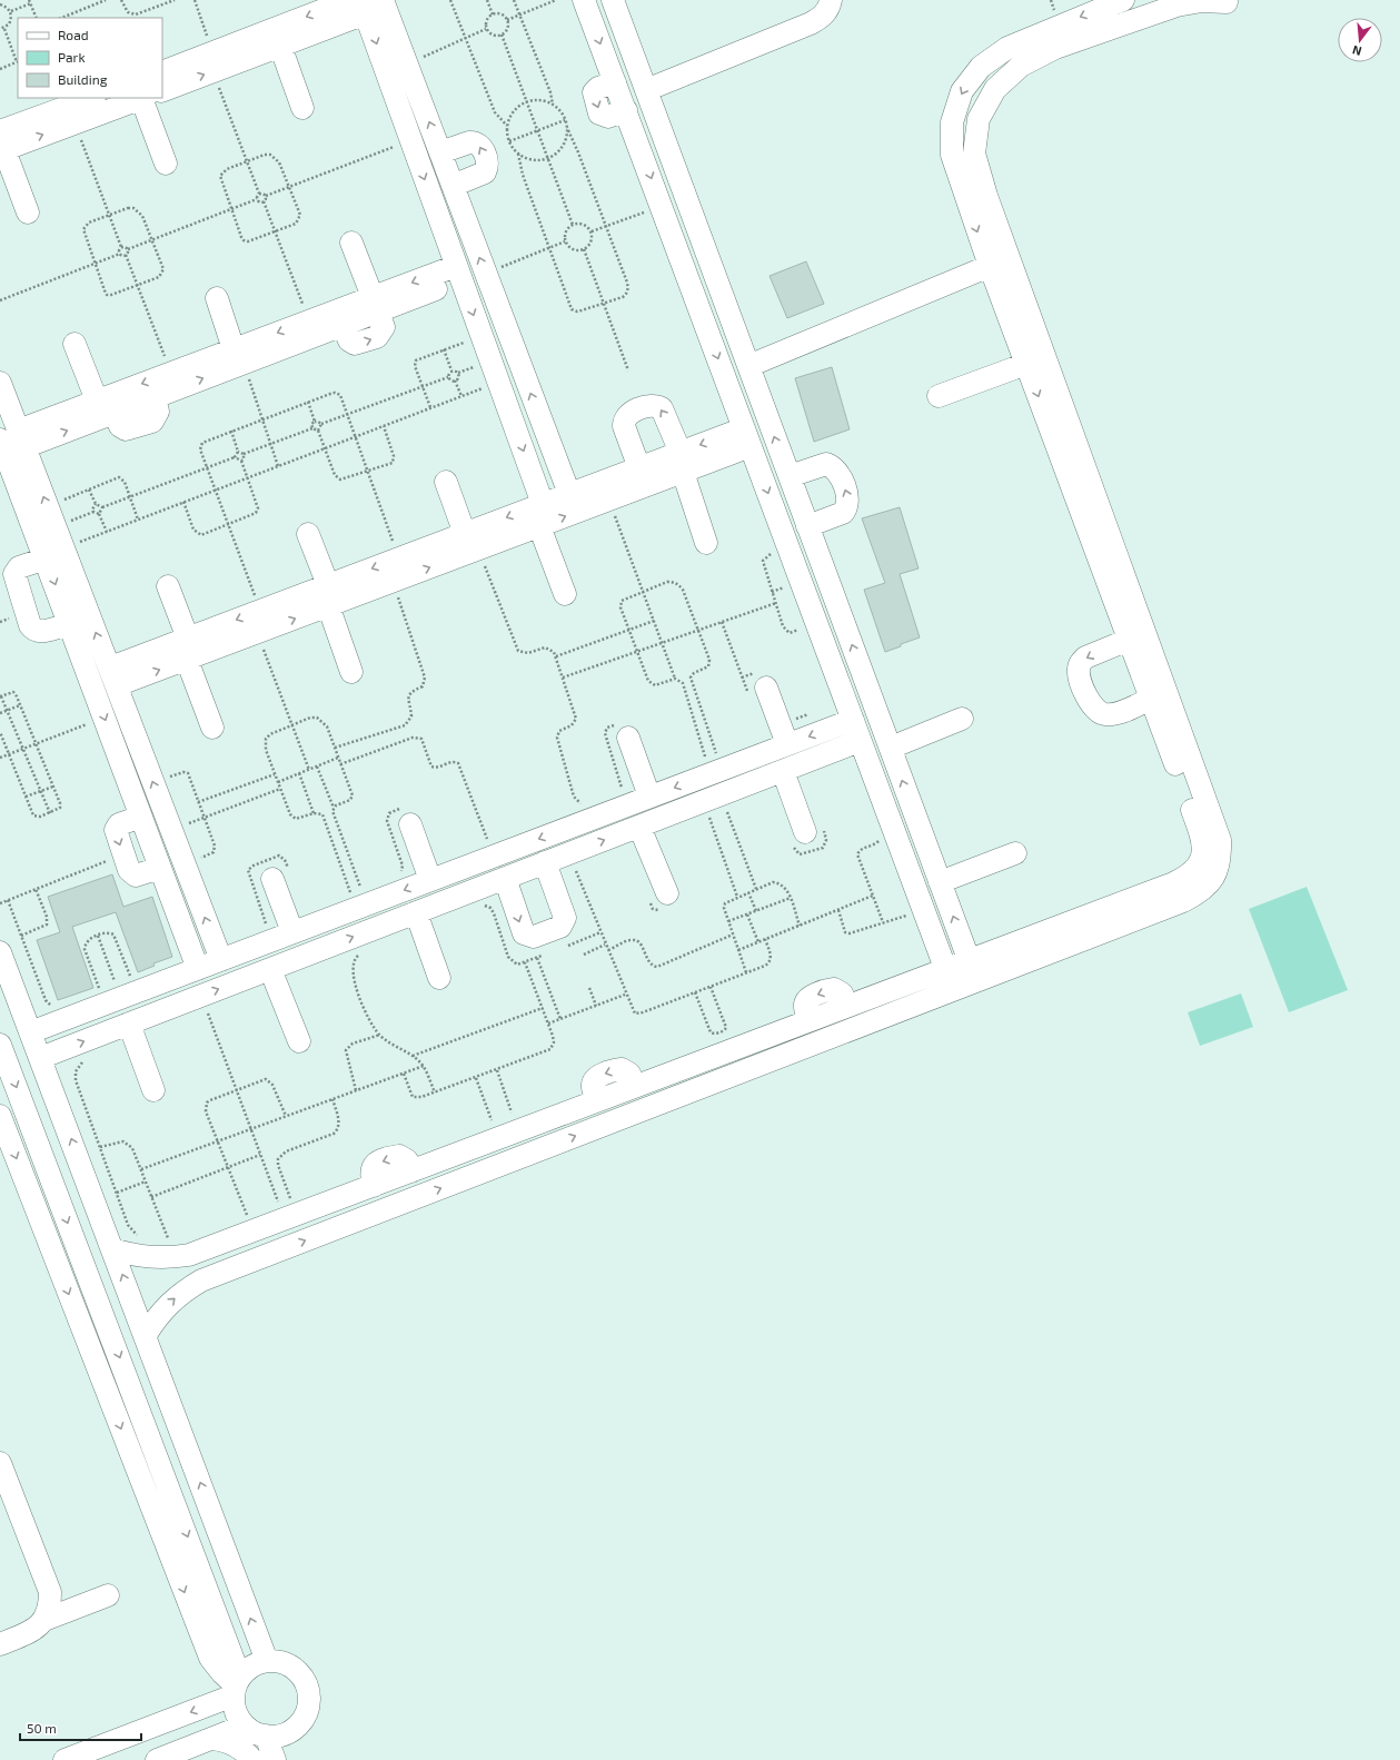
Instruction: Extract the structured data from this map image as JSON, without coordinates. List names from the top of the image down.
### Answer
{
  "legend": ["Road", "Park", "Building"],
  "scale_bar": "50 m",
  "north": "bottom"
}
